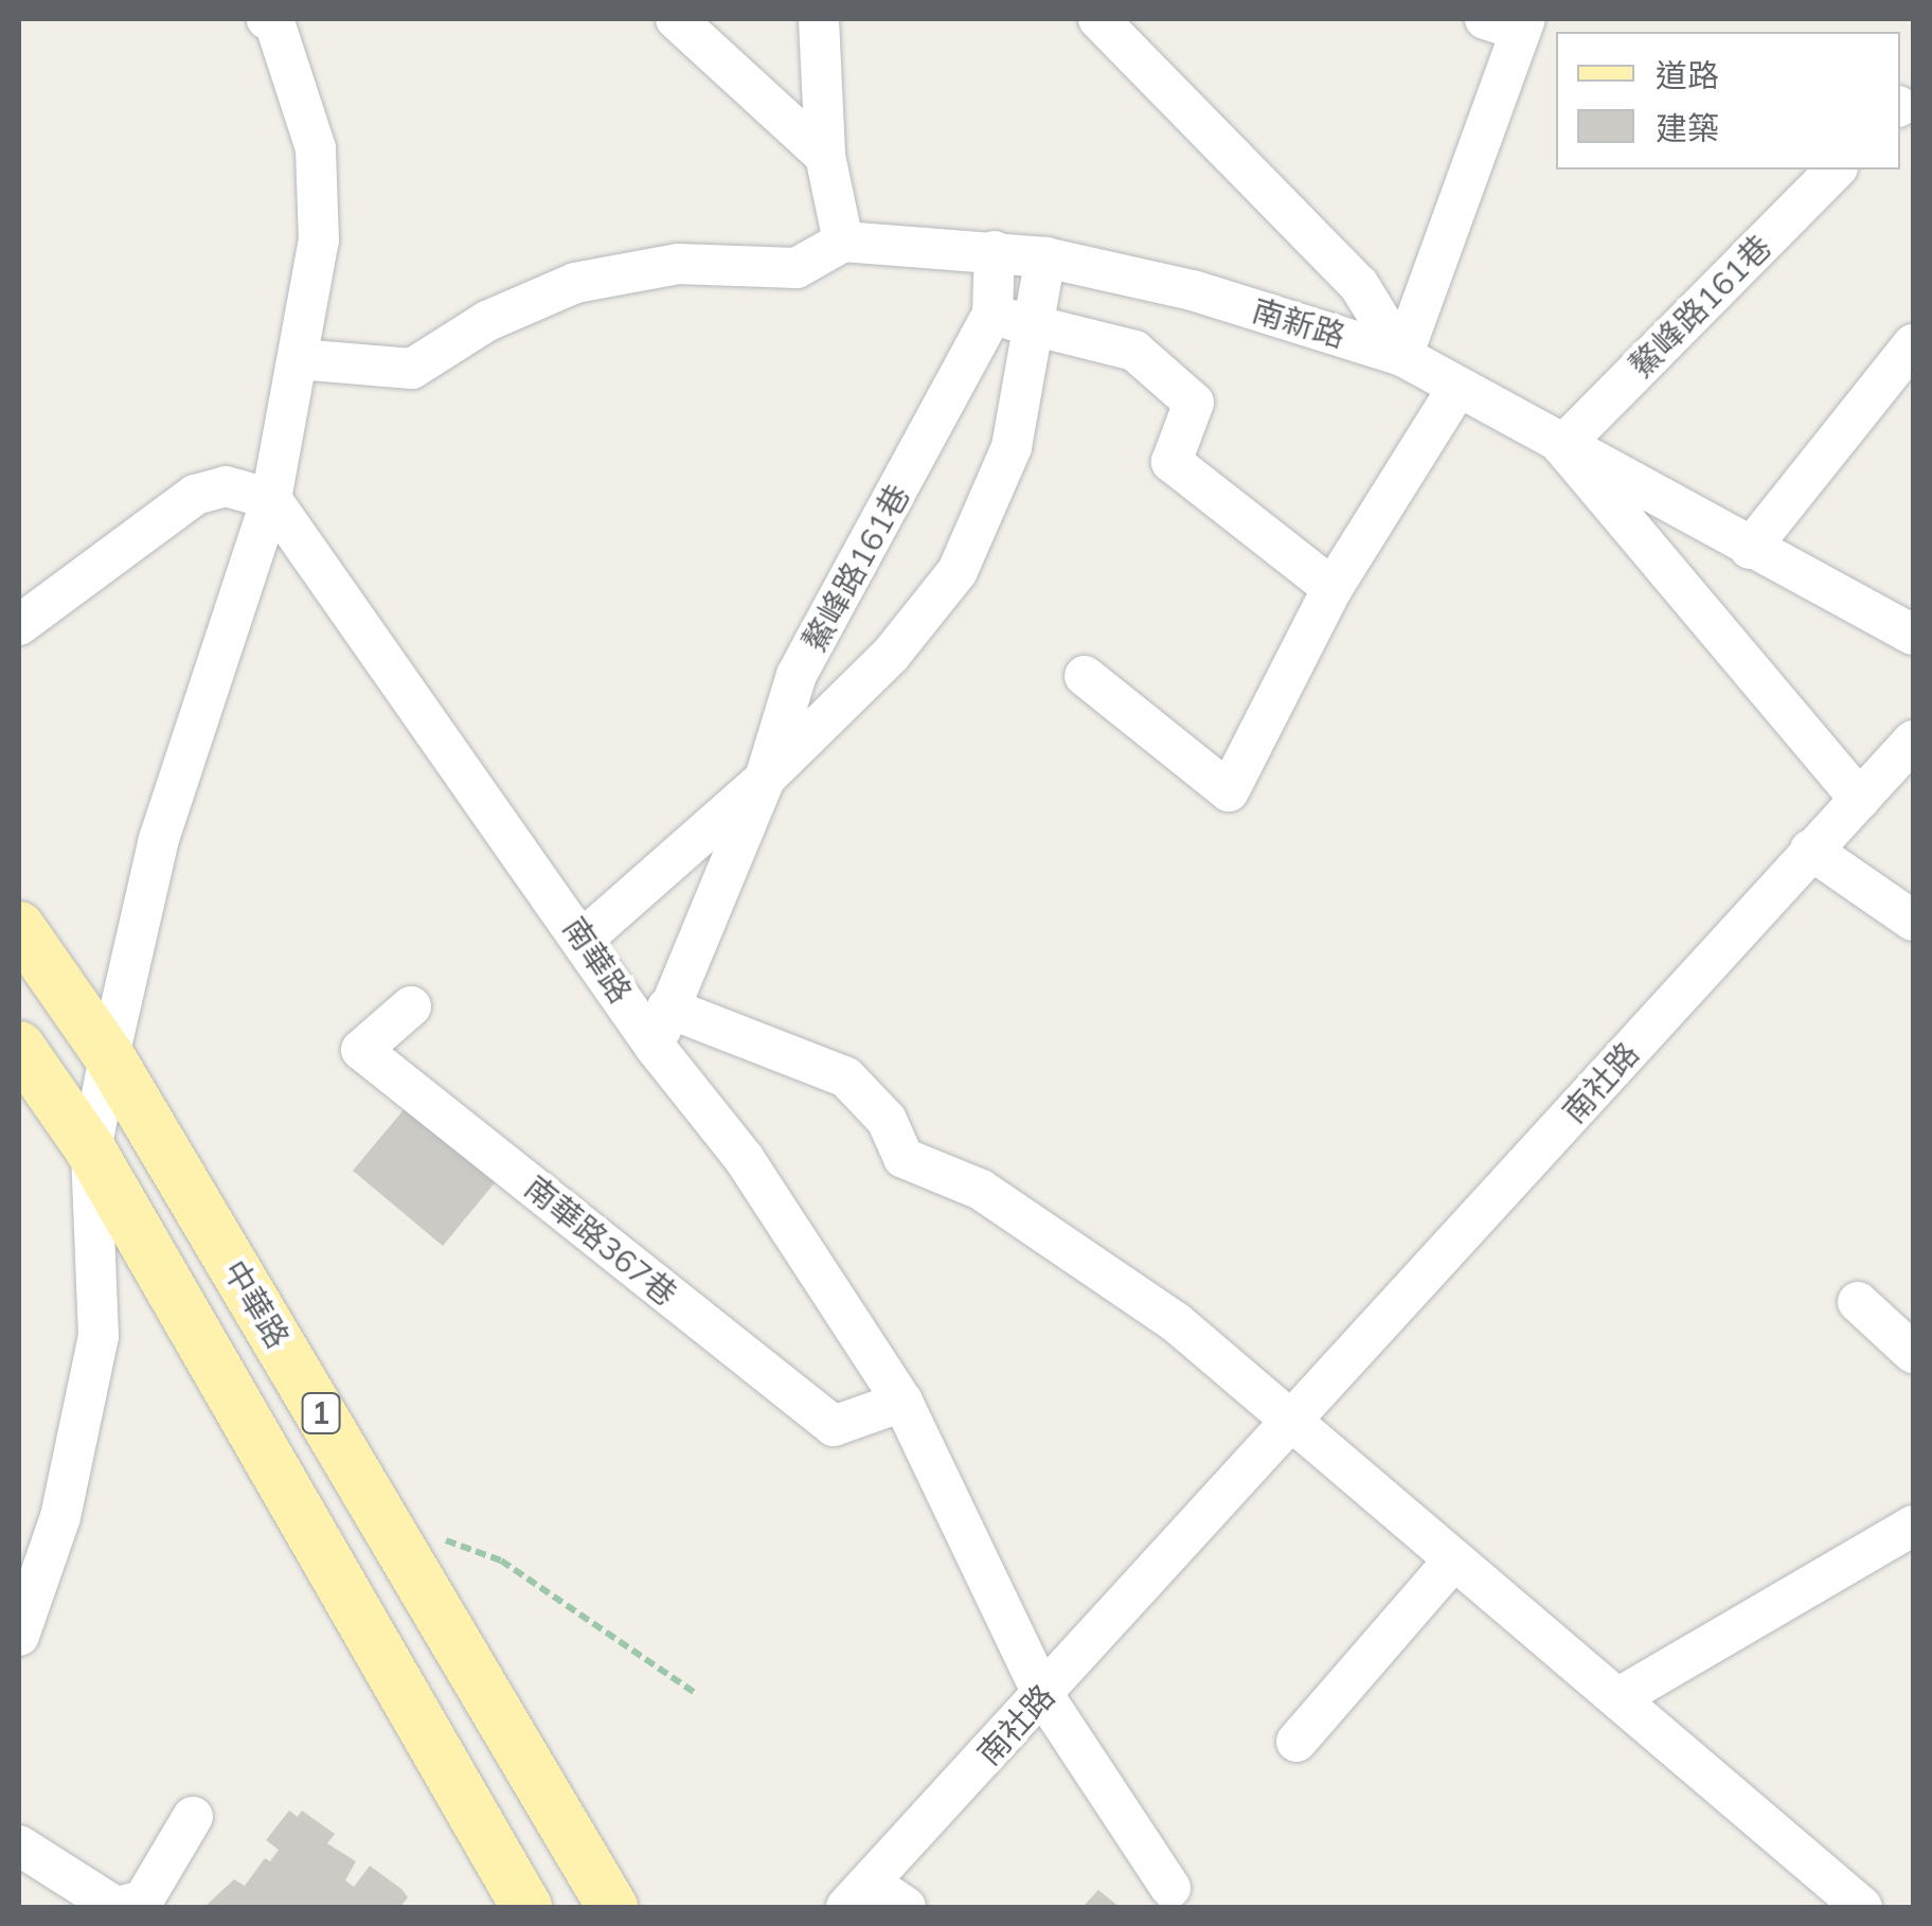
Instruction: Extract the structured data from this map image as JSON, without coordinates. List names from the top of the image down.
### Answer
{
  "streets": {
    "main road": ["中華路", "1"],
    "street": [
      "鰲峰路161巷",
      "南新路",
      "南華路",
      "南社路",
      "南華路367巷"
    ]
  },
  "crossings": [
    ["鰲峰路161巷", "南新路"],
    ["鰲峰路161巷", "南華路"],
    ["南華路", "南社路"],
    ["南華路", "南華路367巷"]
  ],
  "legend": ["道路", "建築"]
}
